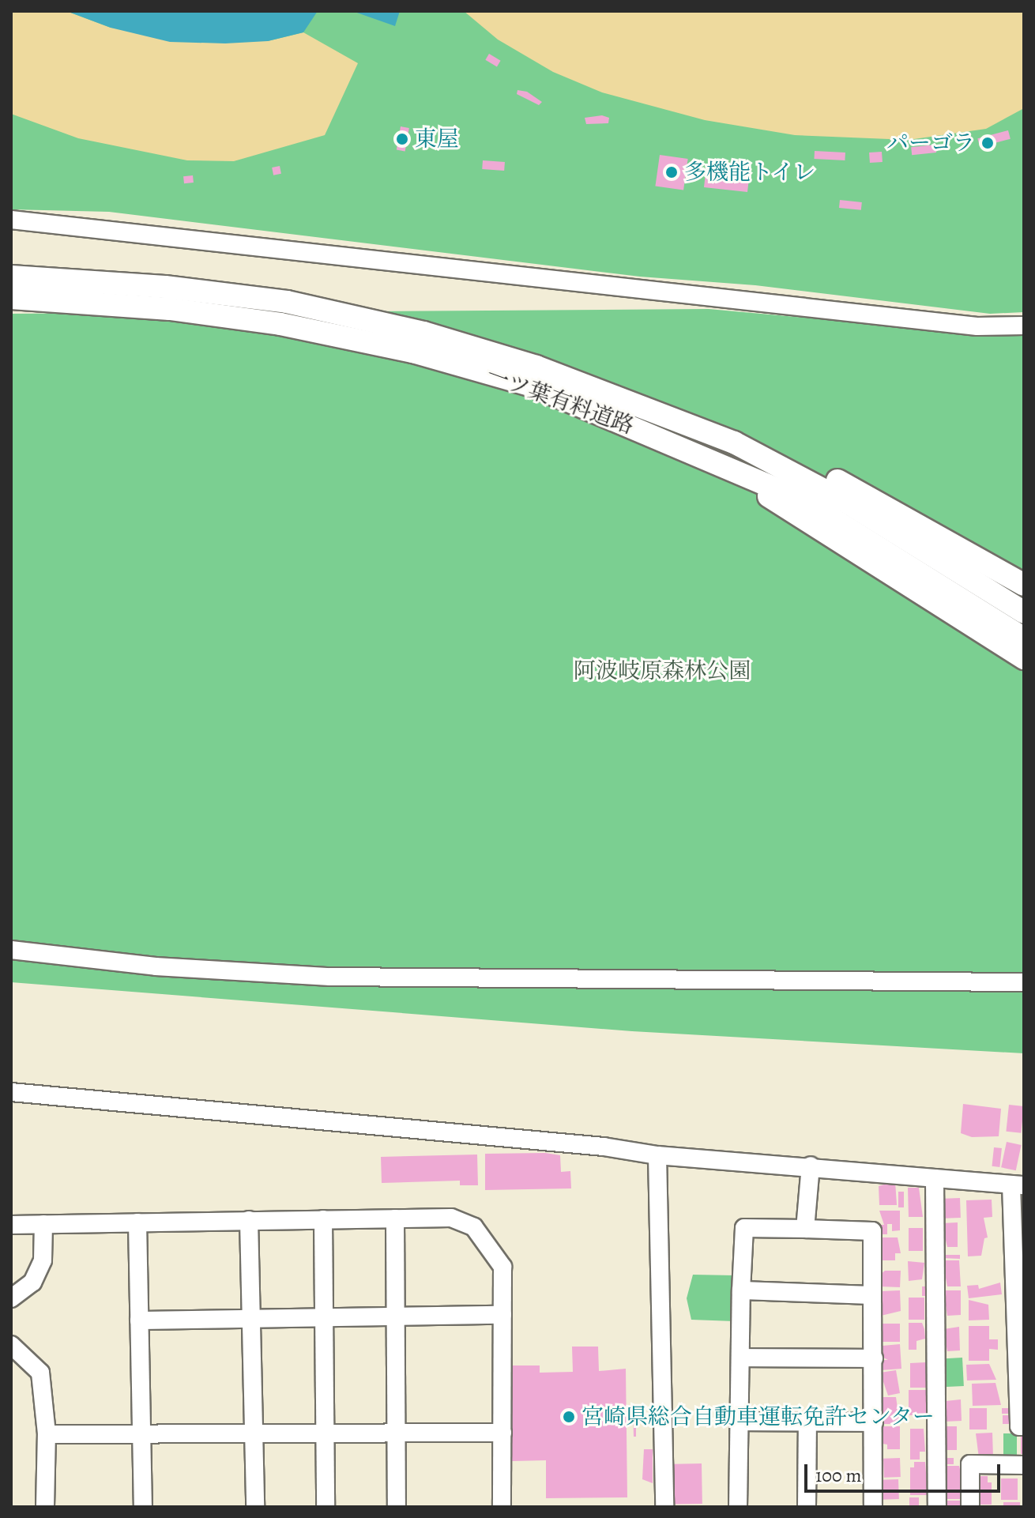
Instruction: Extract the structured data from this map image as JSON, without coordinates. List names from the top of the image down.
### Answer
{
  "streets": {
    "main road": ["一ツ葉有料道路"]
  },
  "parks": ["阿波岐原森林公園"],
  "places": [
    "東屋",
    "パーゴラ",
    "多機能トイレ",
    "宮崎県総合自動車運転免許センター"
  ],
  "scale_bar": "100 m"
}
